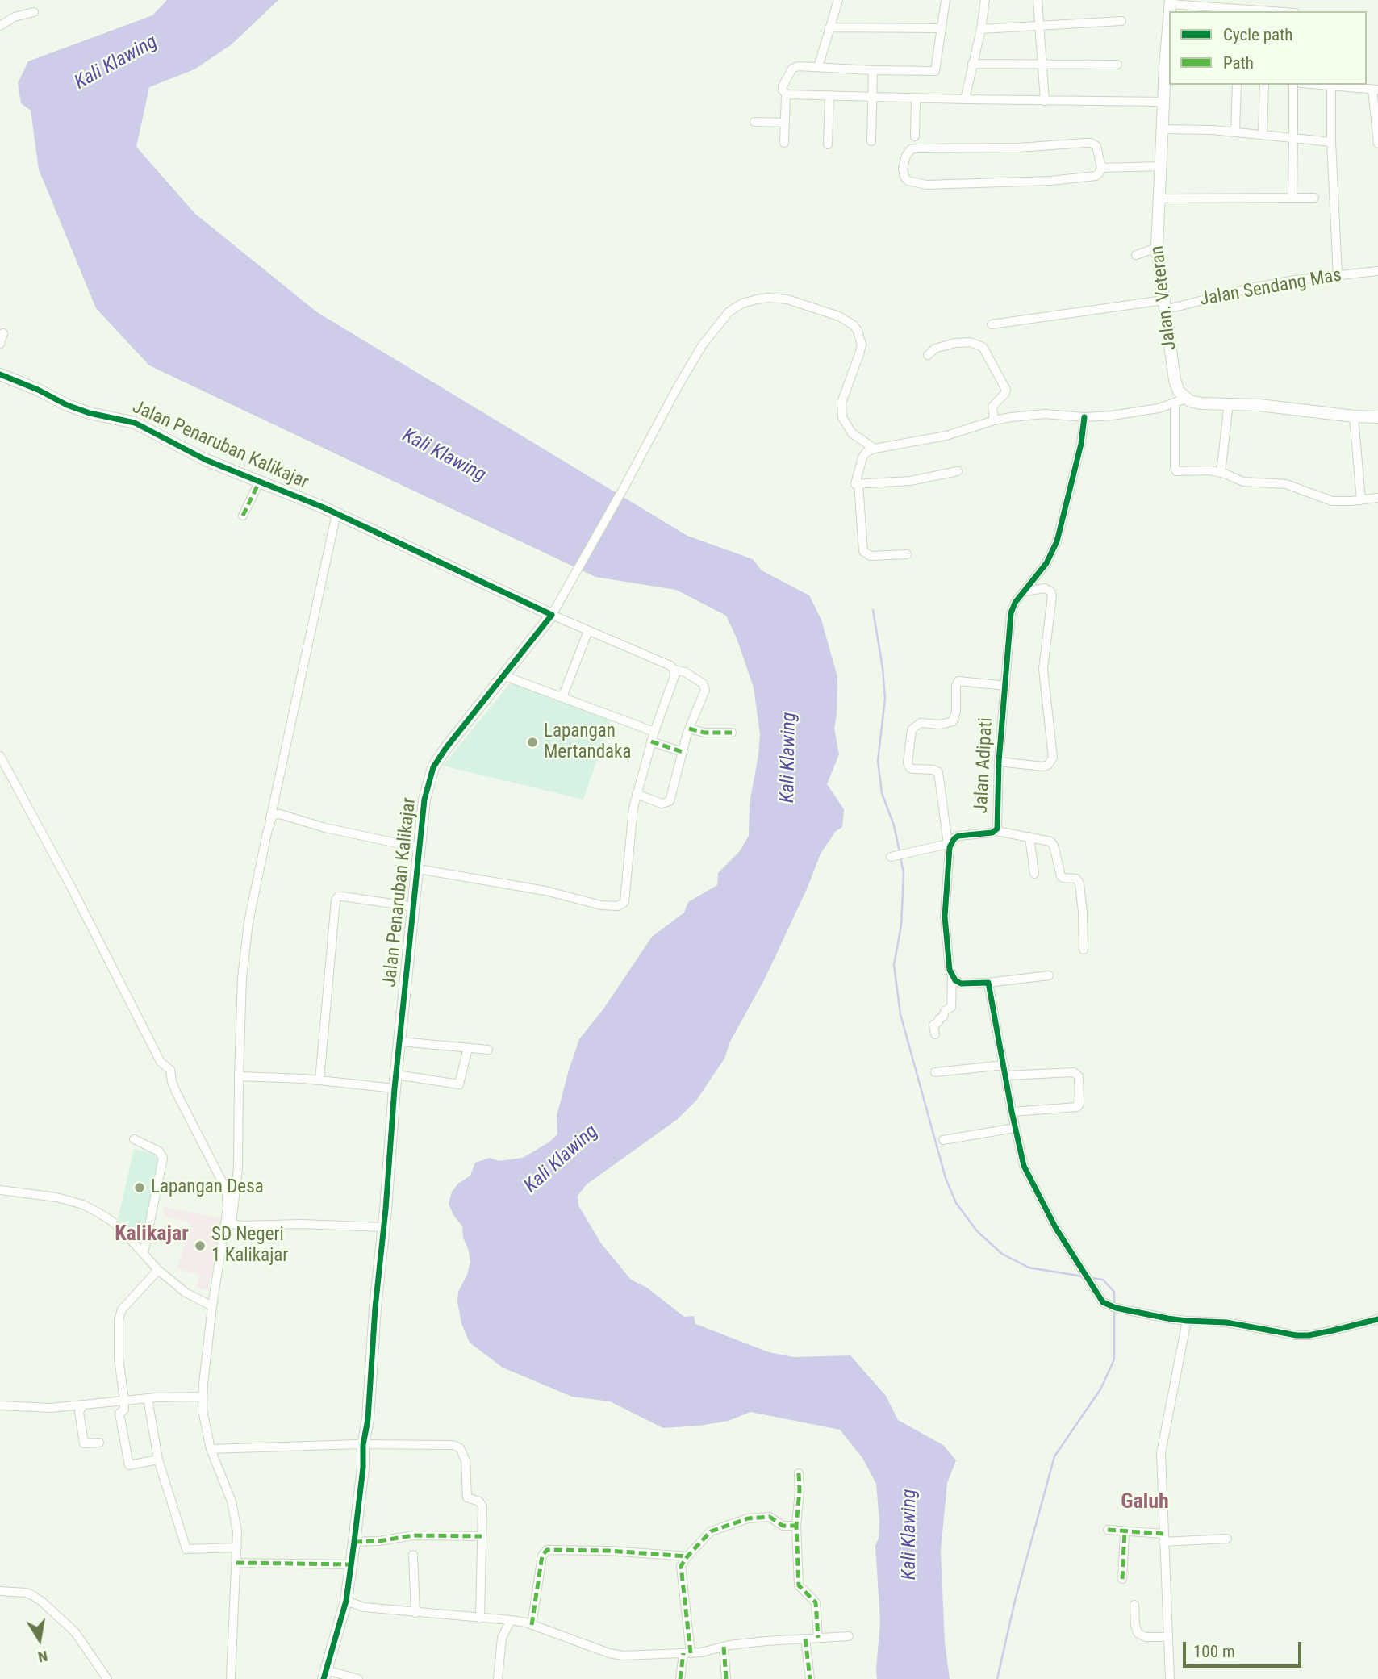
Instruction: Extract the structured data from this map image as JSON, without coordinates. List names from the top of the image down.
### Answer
{
  "streets": {
    "street": [
      "Jalan Sendang Mas",
      "Jalan. Veteran",
      "Jalan Penaruban Kalikajar",
      "Jalan Adipati"
    ]
  },
  "crossings": [
    ["Jalan Sendang Mas", "Jalan. Veteran"]
  ],
  "districts": ["Kalikajar", "Galuh"],
  "water": ["Kali Klawing"],
  "places": ["Lapangan Mertandaka", "Lapangan Desa", "SD Negeri 1 Kalikajar"],
  "legend": ["Cycle path", "Path"],
  "scale_bar": "100 m",
  "north": "bottom"
}
